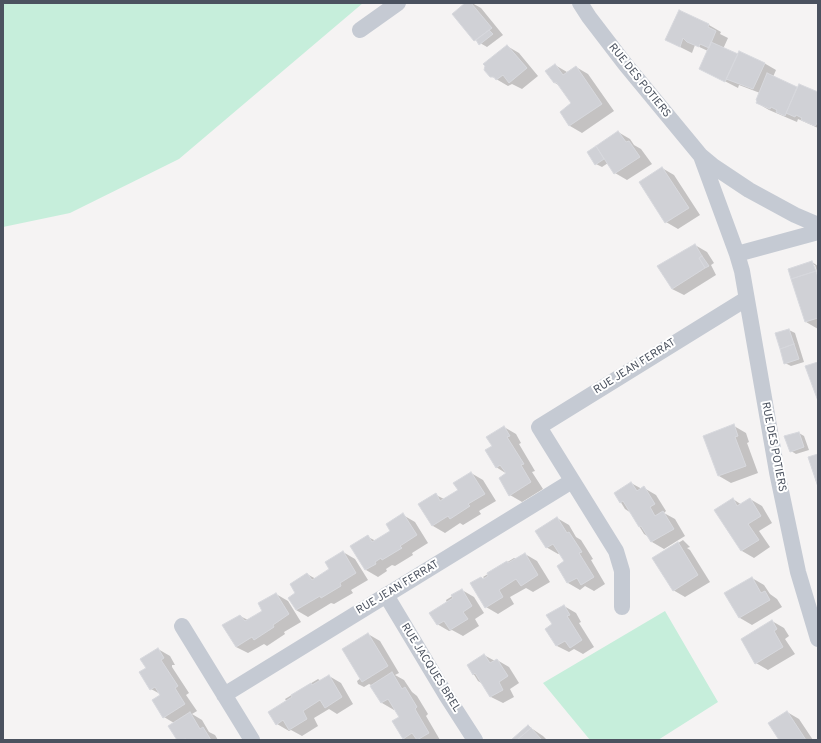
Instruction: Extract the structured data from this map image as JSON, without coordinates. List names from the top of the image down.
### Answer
{
  "streets": {
    "street": ["RUE DES POTIERS", "RUE JEAN FERRAT", "RUE JACQUES BREL"]
  },
  "crossings": [
    ["RUE DES POTIERS", "RUE JEAN FERRAT"],
    ["RUE JEAN FERRAT", "RUE JACQUES BREL"]
  ]
}
